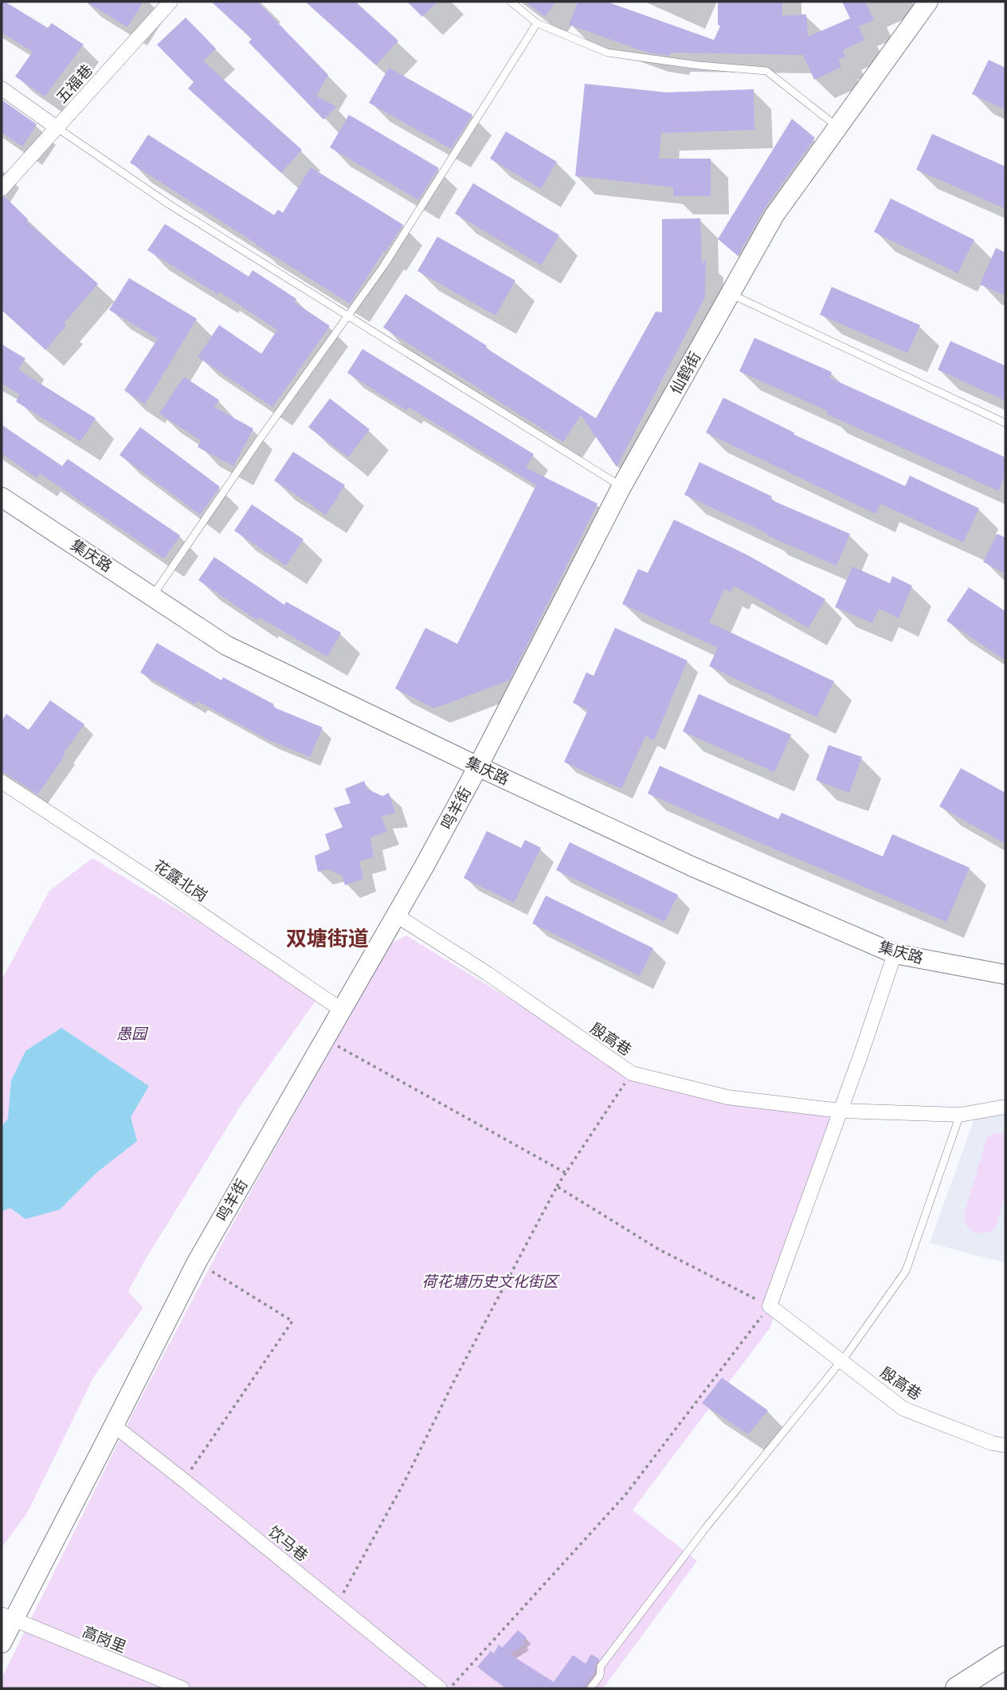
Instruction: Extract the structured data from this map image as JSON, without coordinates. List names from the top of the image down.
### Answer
{
  "streets": {
    "street": [
      "五福巷",
      "仙鹤街",
      "集庆路",
      "鸣羊街",
      "花露北岗",
      "殷高巷",
      "饮马巷",
      "高岗里"
    ]
  },
  "crossings": [
    ["仙鹤街", "集庆路"],
    ["仙鹤街", "鸣羊街"],
    ["集庆路", "鸣羊街"],
    ["鸣羊街", "花露北岗"],
    ["鸣羊街", "殷高巷"],
    ["鸣羊街", "饮马巷"],
    ["鸣羊街", "高岗里"]
  ],
  "districts": ["双塘街道"],
  "parks": ["愚园", "荷花塘历史文化街区"]
}
